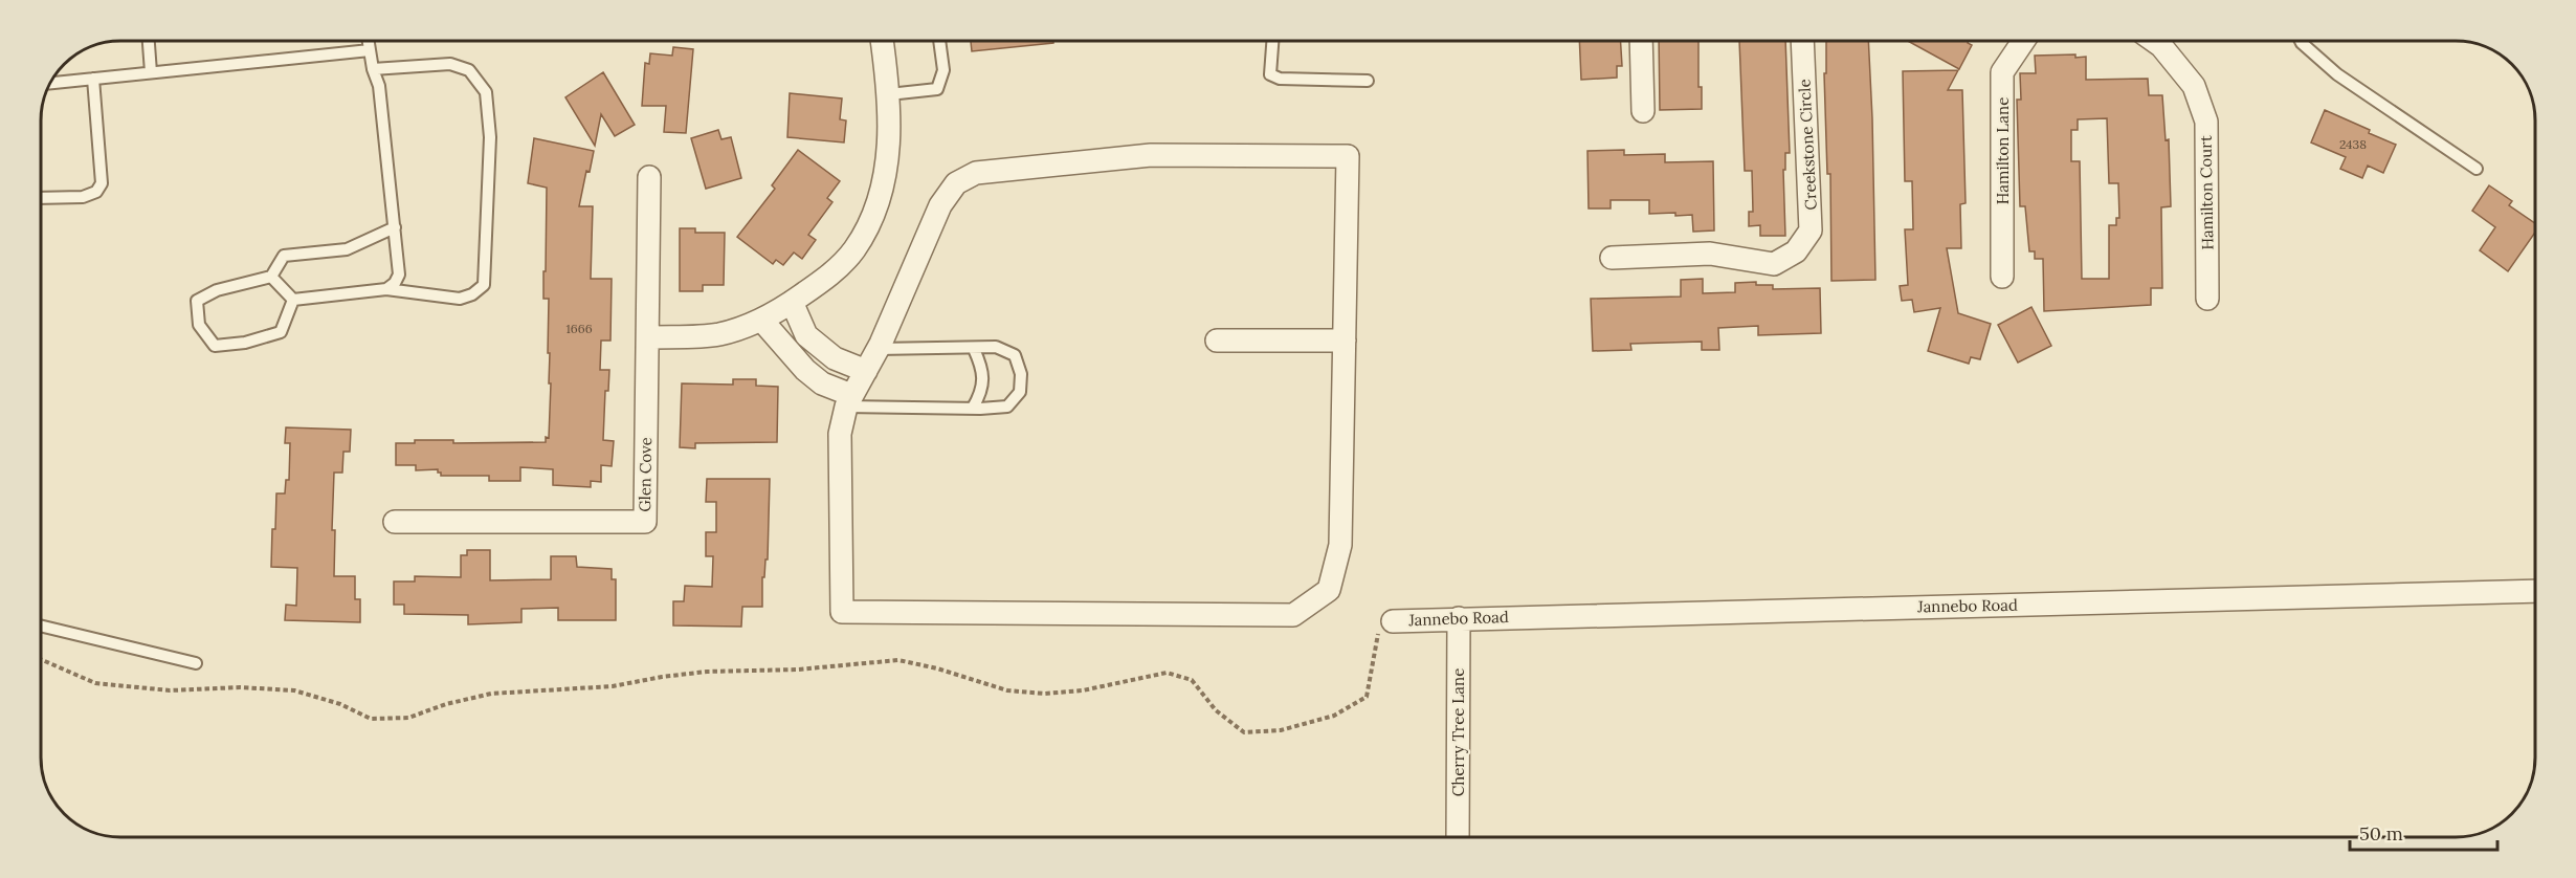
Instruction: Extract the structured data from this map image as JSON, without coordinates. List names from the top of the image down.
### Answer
{
  "streets": {
    "street": [
      "Creekstone Circle",
      "Hamilton Lane",
      "Hamilton Court",
      "Glen Cove",
      "Jannebo Road",
      "Cherry Tree Lane"
    ]
  },
  "crossings": [
    ["Jannebo Road", "Cherry Tree Lane"]
  ],
  "house_numbers": ["2438", "1666"],
  "scale_bar": "50 m"
}
